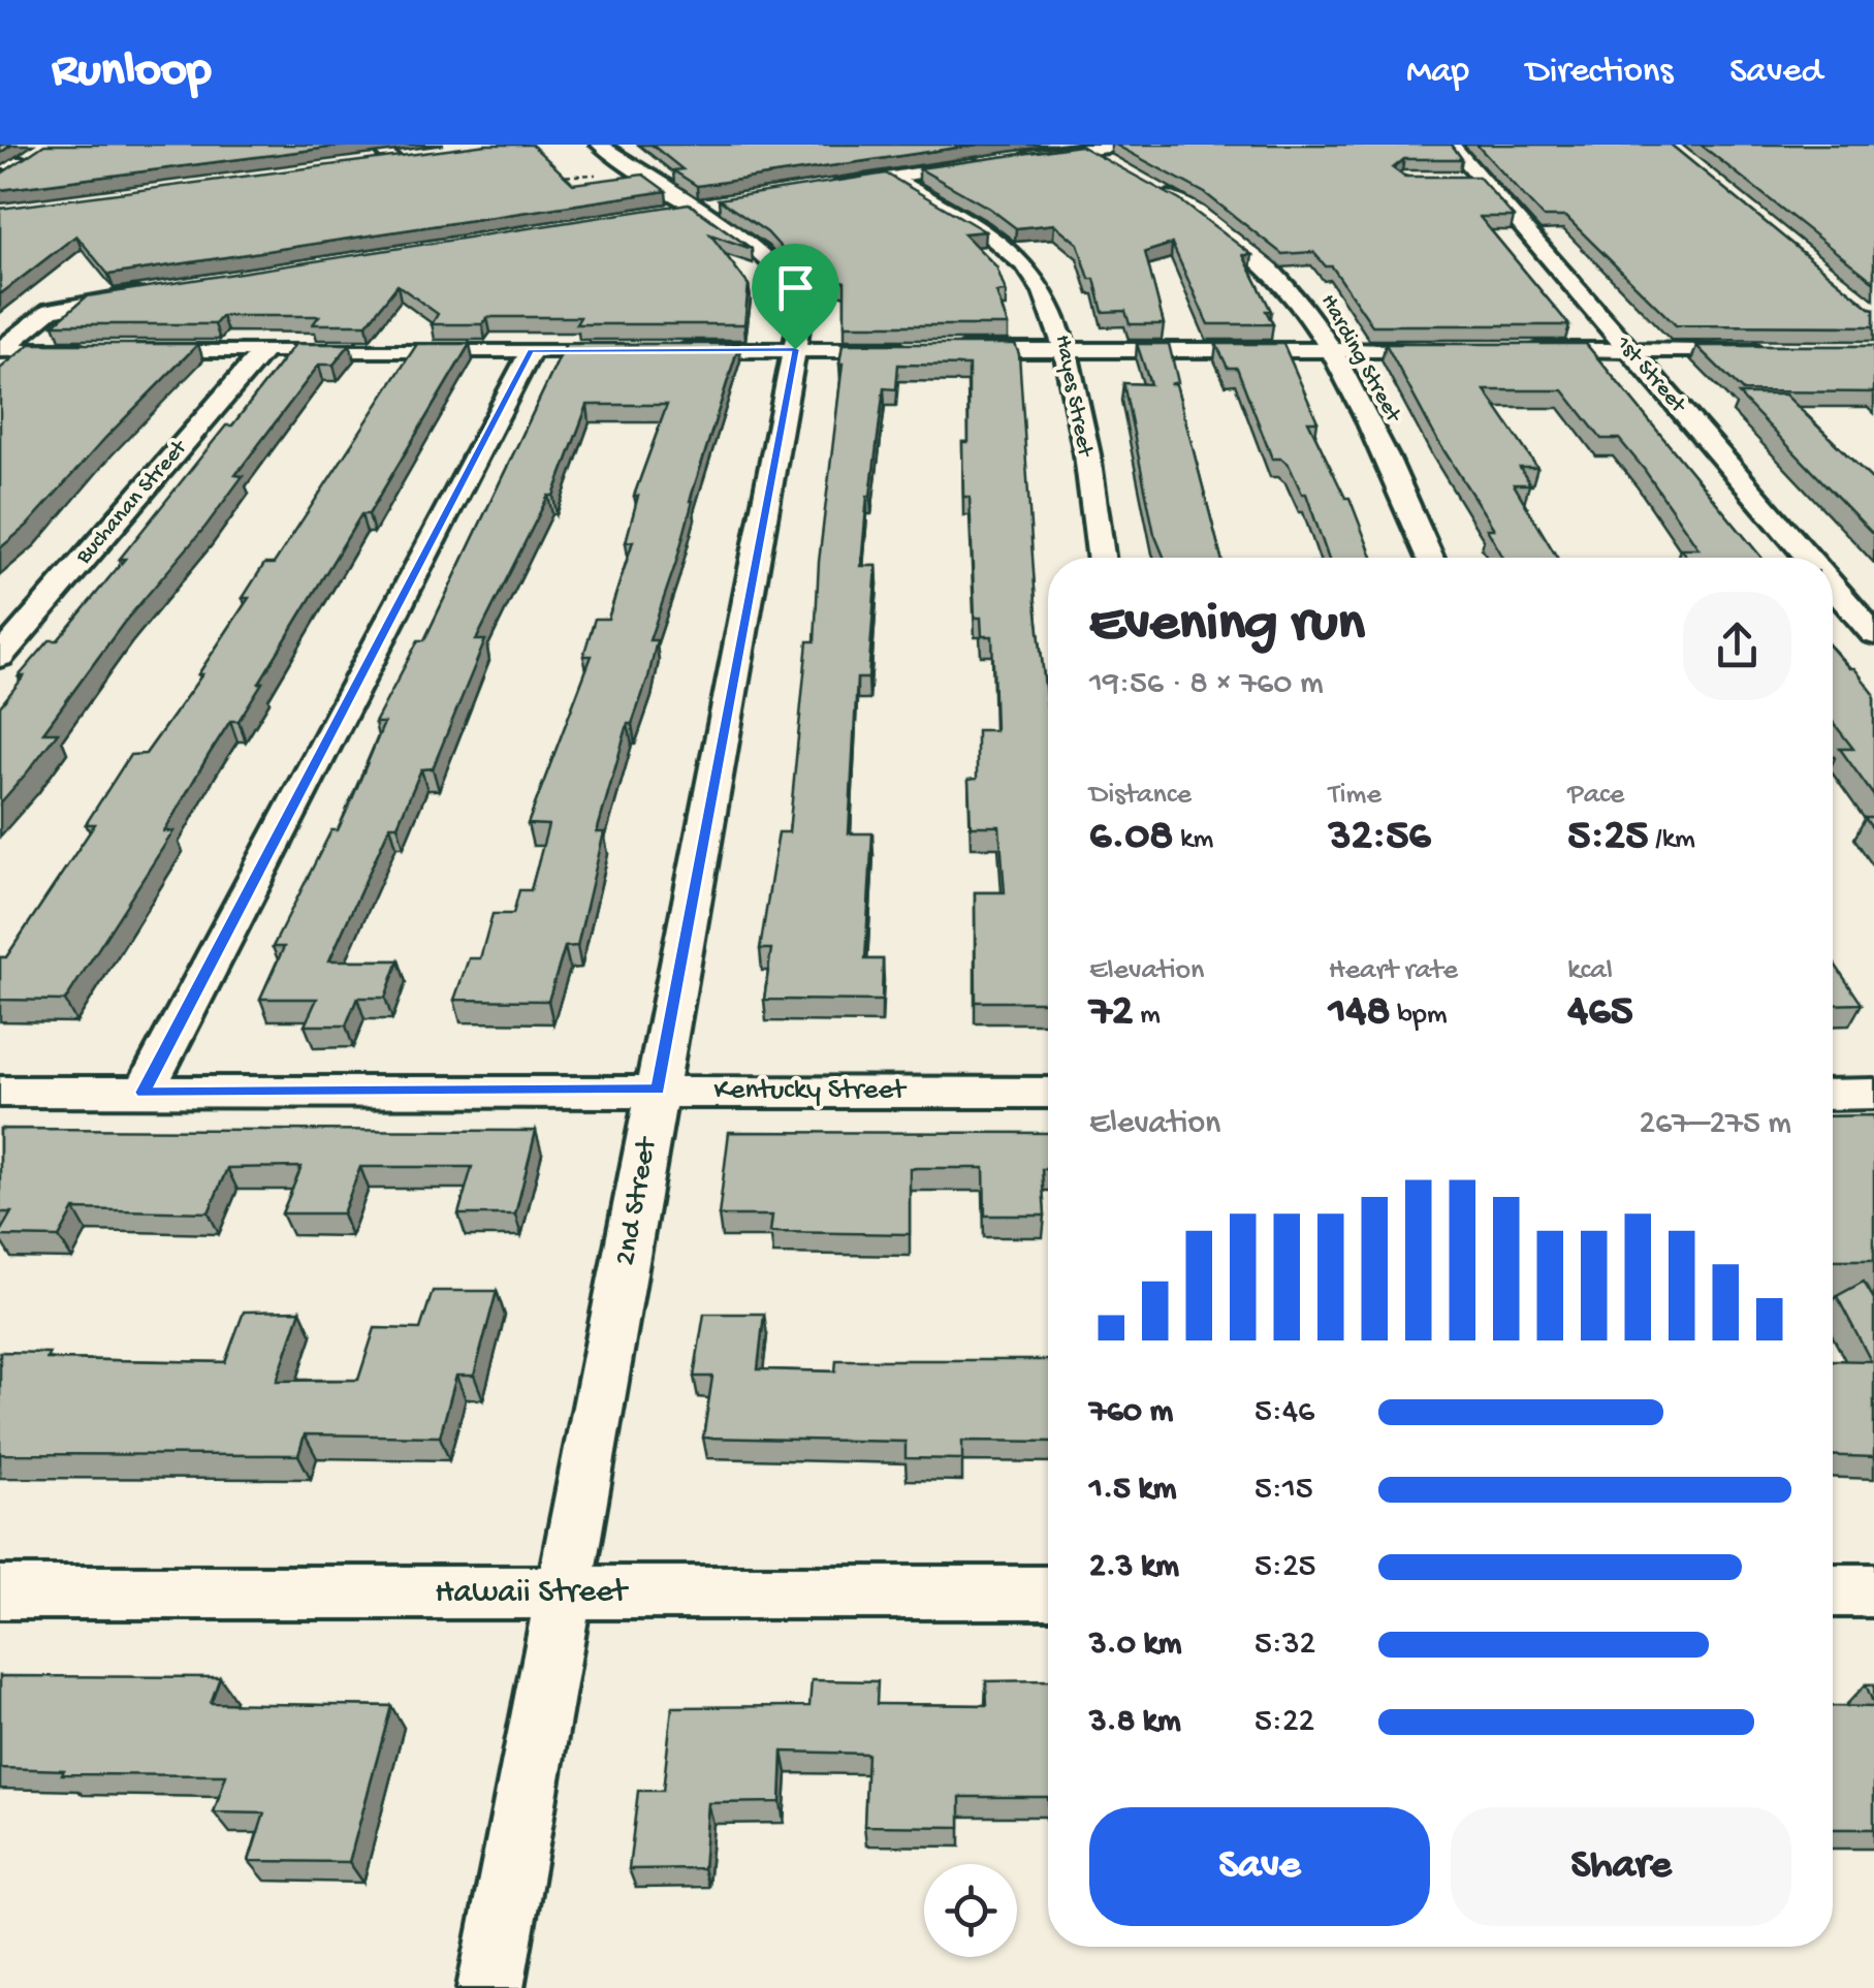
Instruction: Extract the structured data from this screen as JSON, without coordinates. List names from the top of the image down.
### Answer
{
  "streets": {
    "street": [
      "Harding Street",
      "1st Street",
      "Hayes Street",
      "Buchanan Street",
      "Kentucky Street",
      "2nd Street",
      "Hawaii Street"
    ]
  },
  "crossings": [
    ["Kentucky Street", "2nd Street"],
    ["2nd Street", "Hawaii Street"]
  ],
  "page": {
    "header": "Runloop",
    "nav": ["Map", "Directions", "Saved"],
    "heading": ["Evening run", "19:56 · 8 × 760 m"],
    "stats": [
      ["Distance", "6.08 km"],
      ["Time", "32:56"],
      ["Pace", "5:25 /km"],
      ["Elevation", "72 m"],
      ["Heart rate", "148 bpm"],
      ["kcal", "465"]
    ],
    "chart": ["Elevation", "267–275 m"],
    "list": [
      {
        "name": "760 m",
        "note": "5:46"
      },
      {
        "name": "1.5 km",
        "note": "5:15"
      },
      {
        "name": "2.3 km",
        "note": "5:25"
      },
      {
        "name": "3.0 km",
        "note": "5:32"
      },
      {
        "name": "3.8 km",
        "note": "5:22"
      }
    ],
    "buttons": ["Save", "Share"]
  }
}
